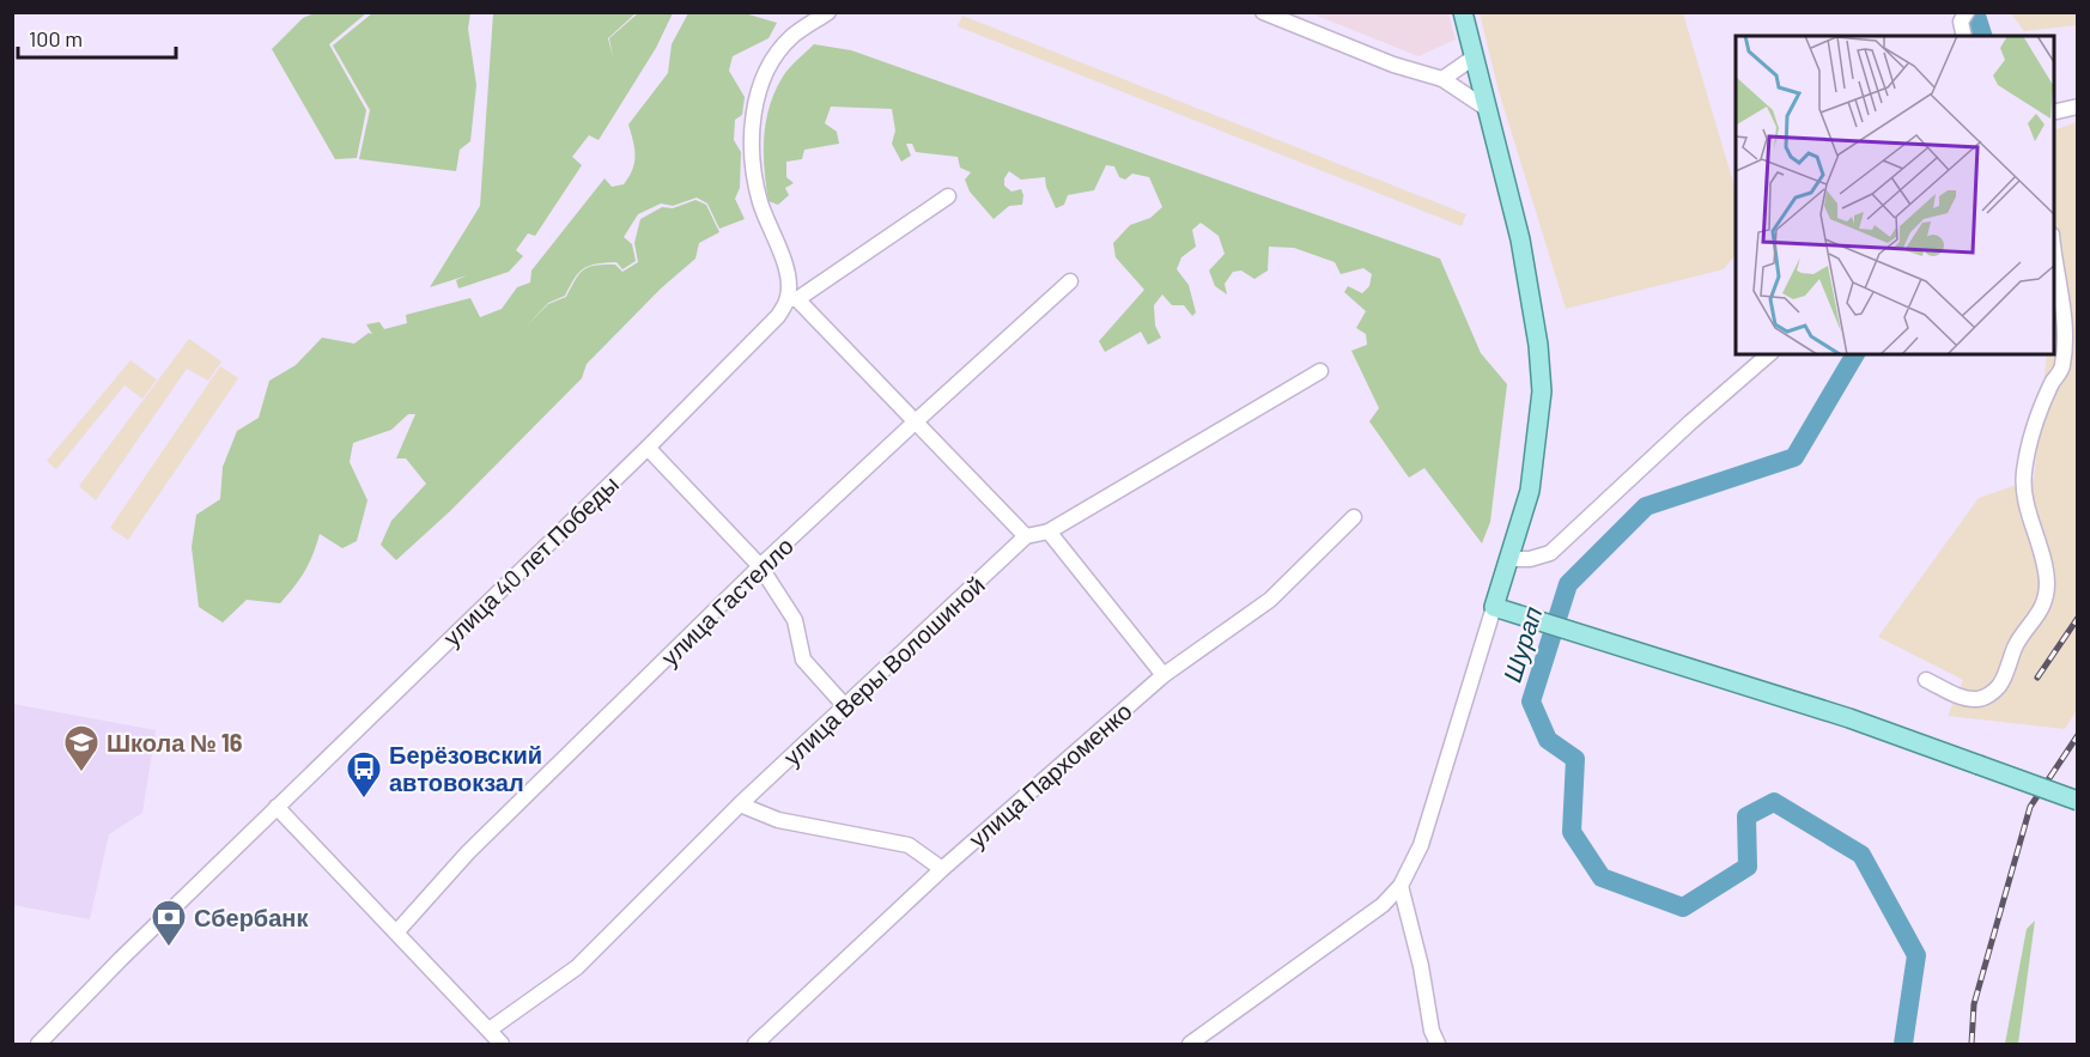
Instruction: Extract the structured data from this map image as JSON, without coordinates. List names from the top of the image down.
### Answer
{
  "streets": {
    "street": [
      "улица 40 лет Победы",
      "улица Гастелло",
      "улица Веры Волошиной",
      "улица Пархоменко"
    ]
  },
  "water": ["Шурап"],
  "places": {
    "school or university": ["Школа № 16"],
    "bus stop": ["Берёзовский автовокзал"],
    "bank": ["Сбербанк"]
  },
  "scale_bar": "100 m"
}
